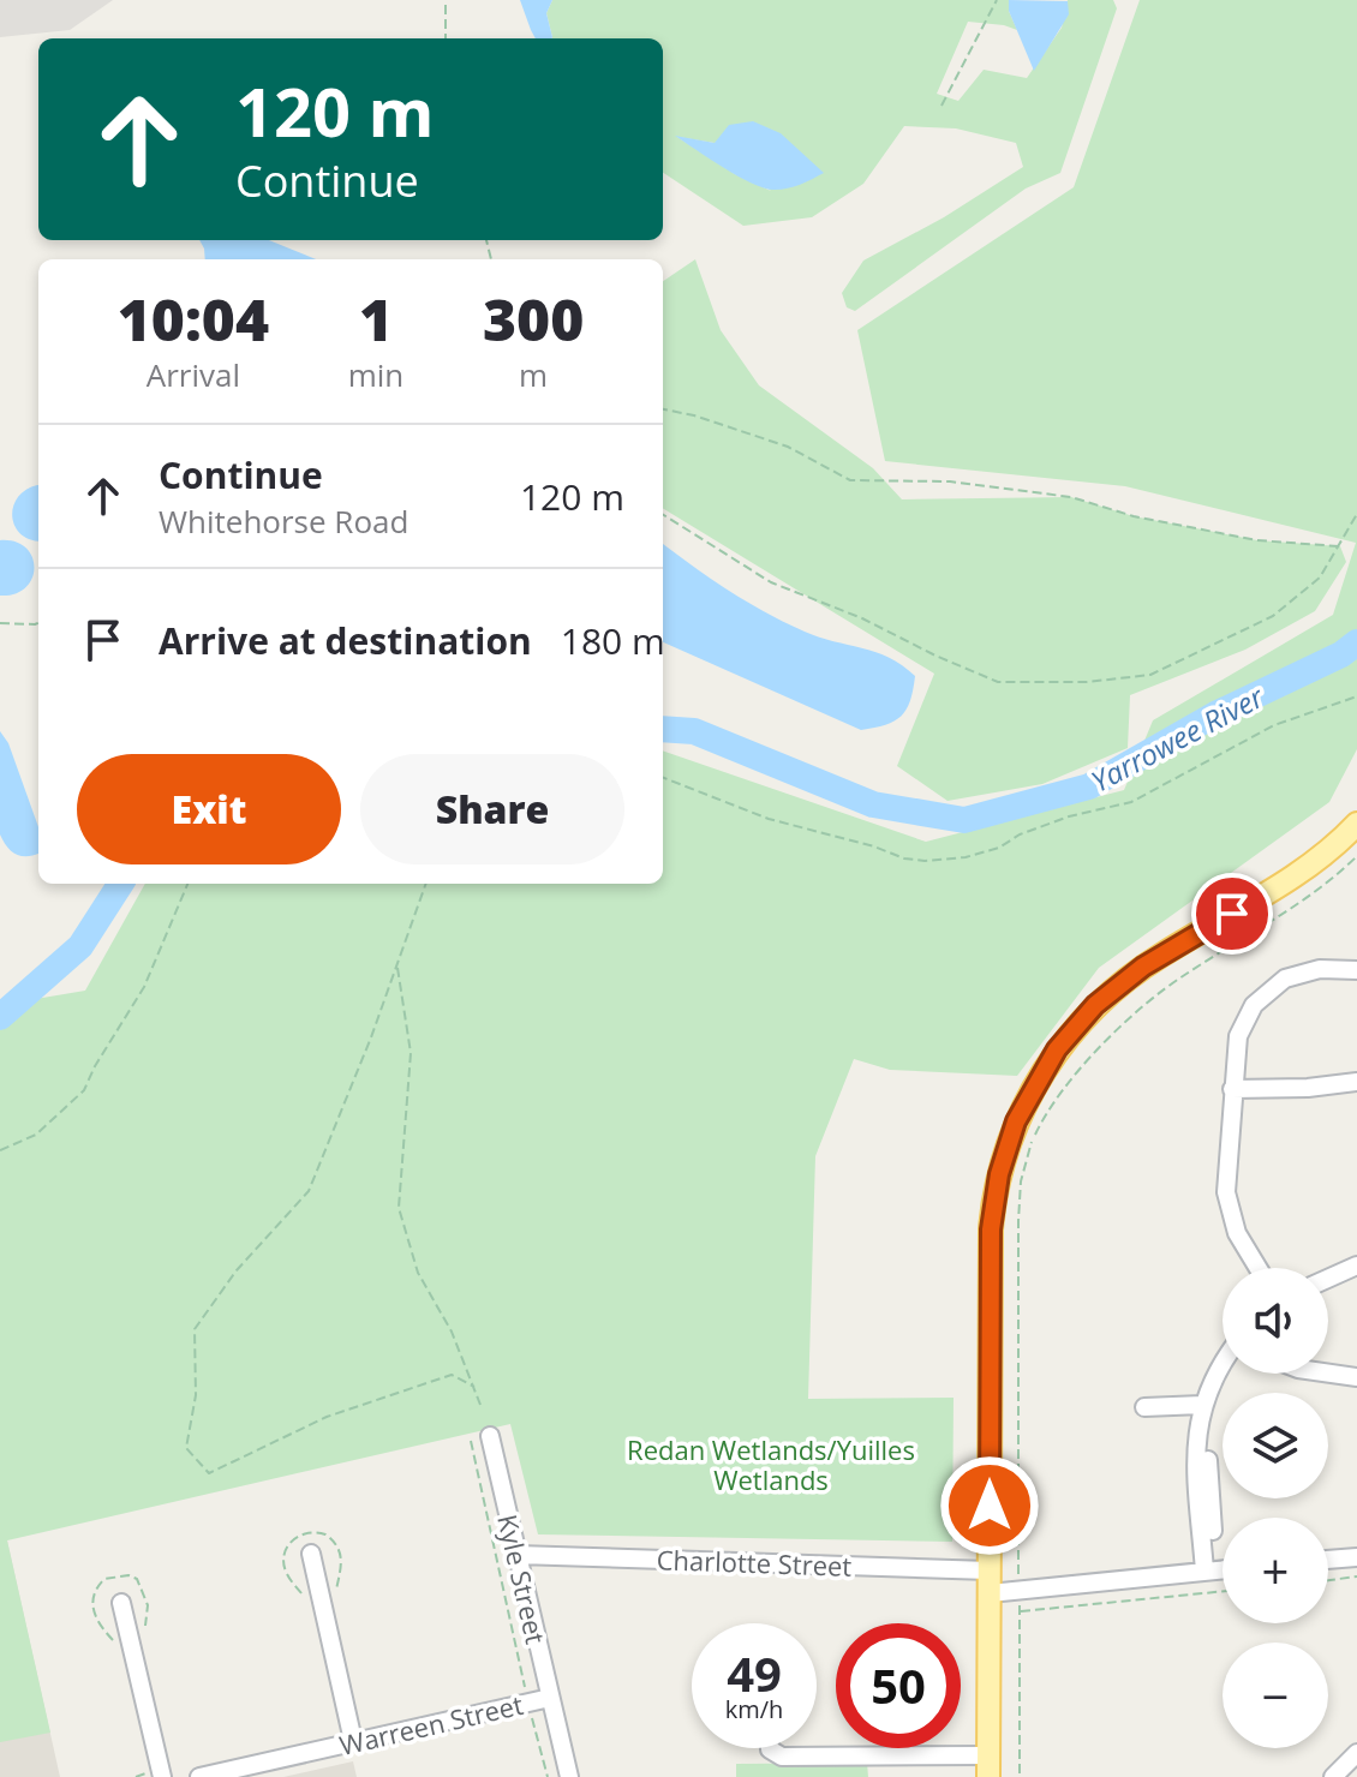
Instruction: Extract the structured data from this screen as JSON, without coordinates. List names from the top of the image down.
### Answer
{
  "streets": {
    "street": ["Charlotte Street", "Kyle Street", "Warreen Street"]
  },
  "crossings": [
    ["Charlotte Street", "Kyle Street"],
    ["Kyle Street", "Warreen Street"]
  ],
  "water": ["Yarrowee River"],
  "parks": ["Redan Wetlands/Yuilles Wetlands"],
  "page": {
    "turn": ["120 m", "Continue"],
    "eta": [
      "10:04",
      "Arrival",
      "1",
      "min",
      "300",
      "m"
    ],
    "list": [
      {
        "name": "Continue",
        "note": "Whitehorse Road",
        "value": "120 m"
      },
      {
        "name": "Arrive at destination",
        "value": "180 m"
      }
    ],
    "buttons": ["Exit", "Share"],
    "map_buttons": ["+", "−"],
    "speed": "49 km/h",
    "limit": "50"
  }
}
